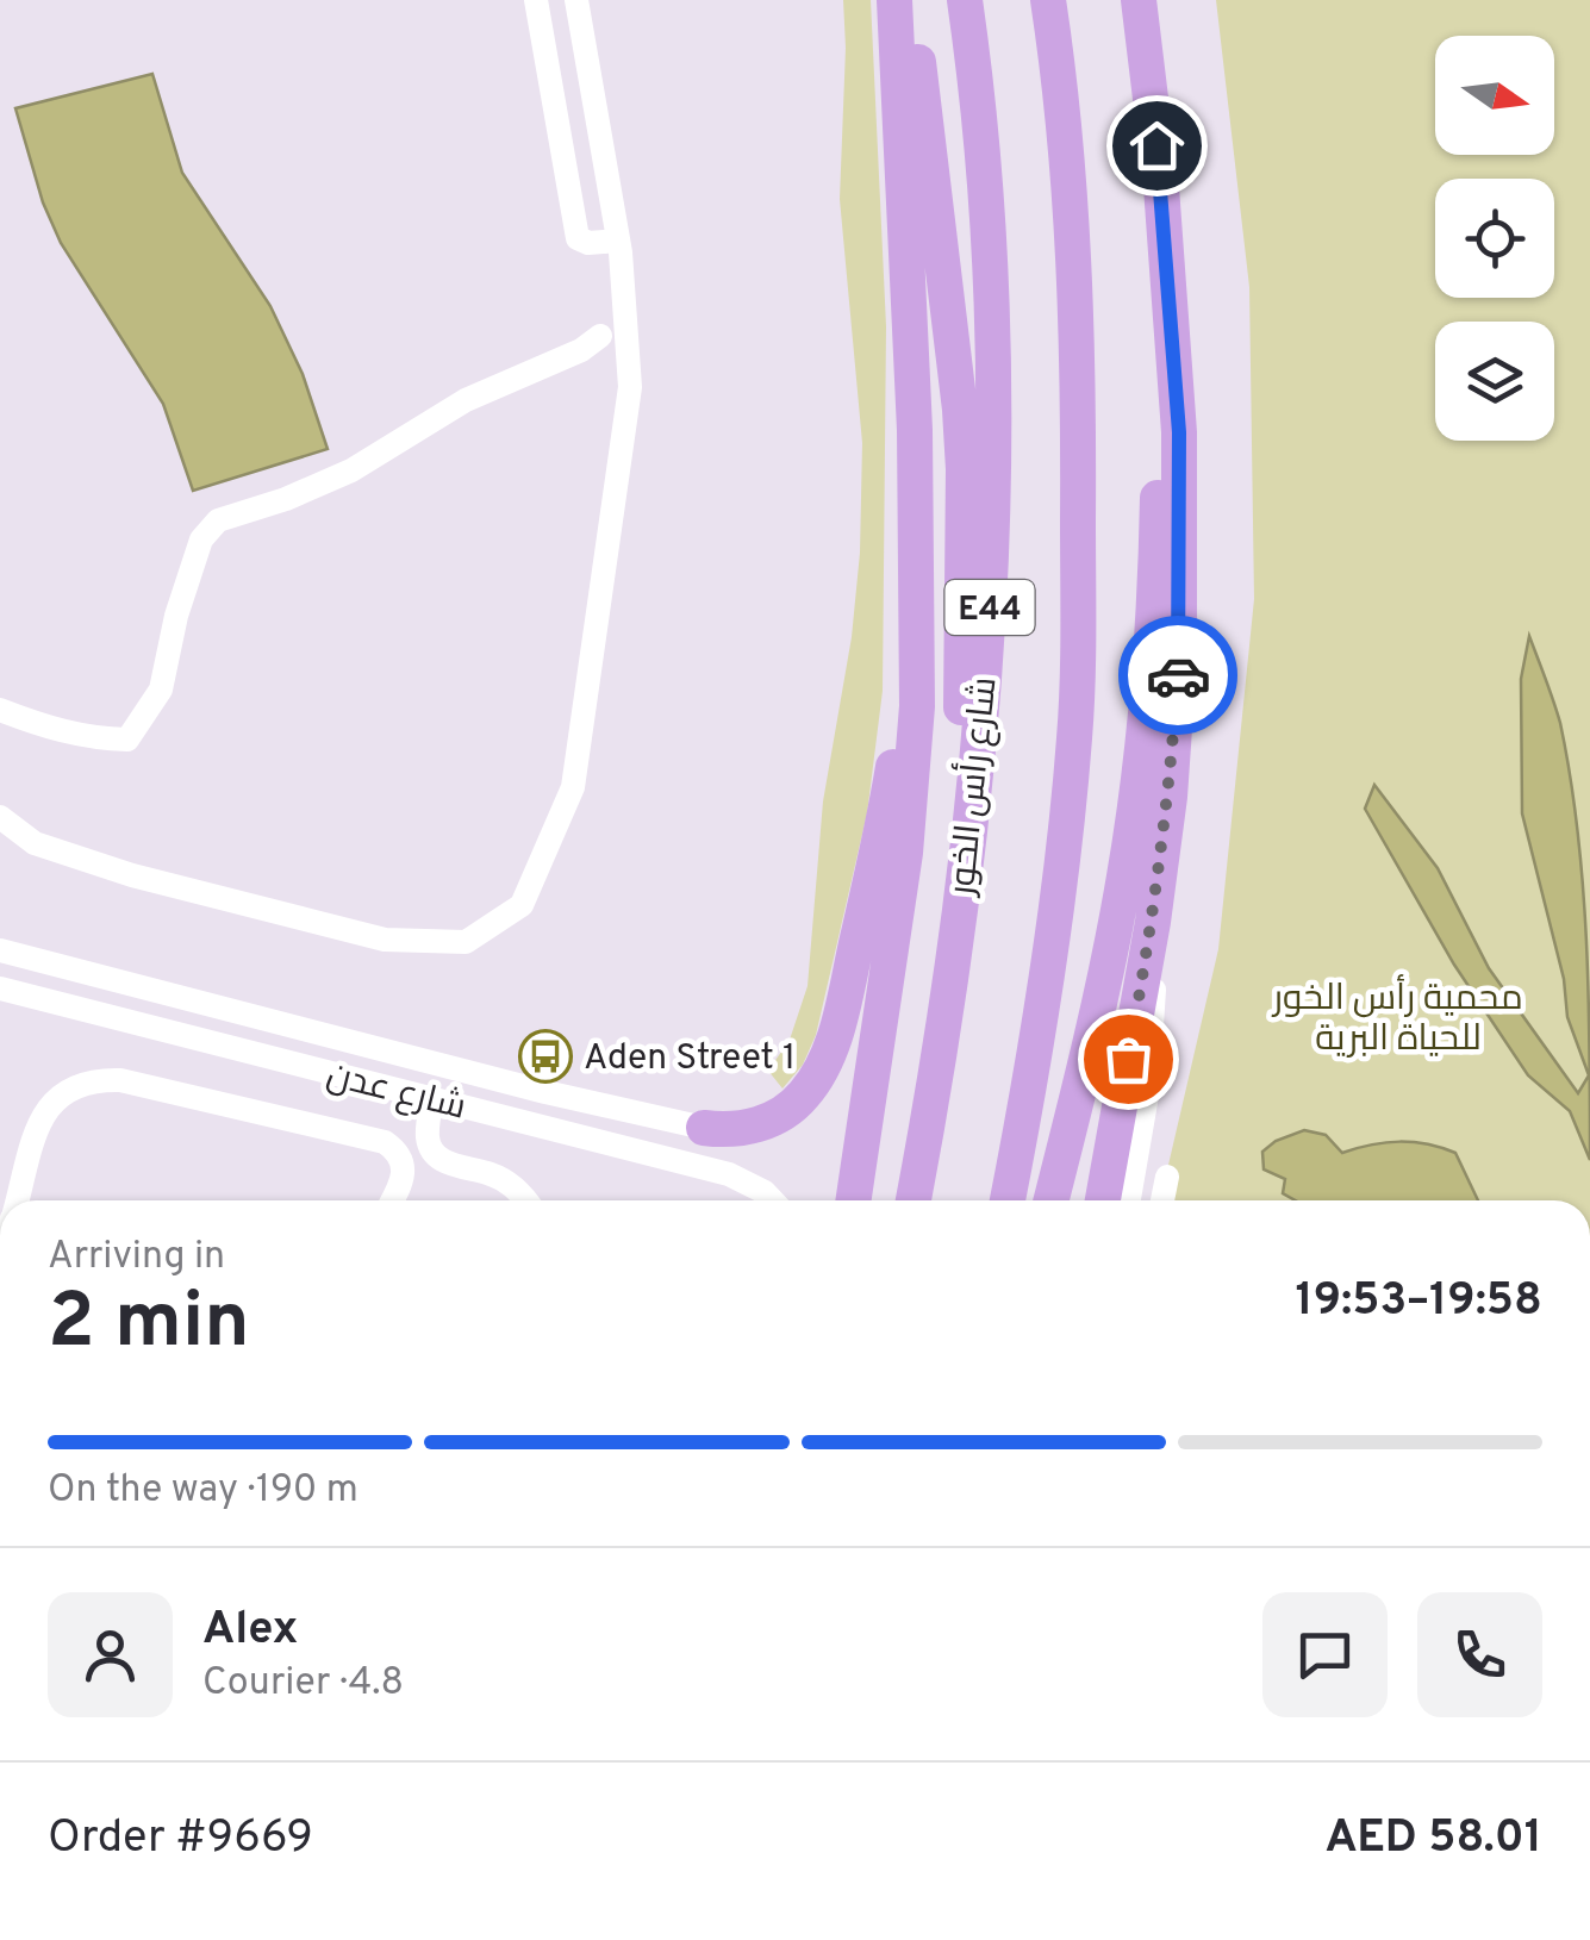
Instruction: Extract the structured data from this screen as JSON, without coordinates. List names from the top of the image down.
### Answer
{
  "streets": {
    "highway": ["E44", "شارع رأس الخور"],
    "street": ["شارع عدن"]
  },
  "parks": ["محمية رأس الخور للحياة البرية"],
  "places": {
    "bus stop": ["Aden Street 1"]
  },
  "north": "right",
  "page": {
    "heading": ["2 min", "Arriving in", "19:53–19:58"],
    "panel": [
      "Alex",
      "Courier · 4.8",
      "Order #9669",
      "AED 58.01"
    ],
    "bar": "On the way · 190 m"
  }
}
